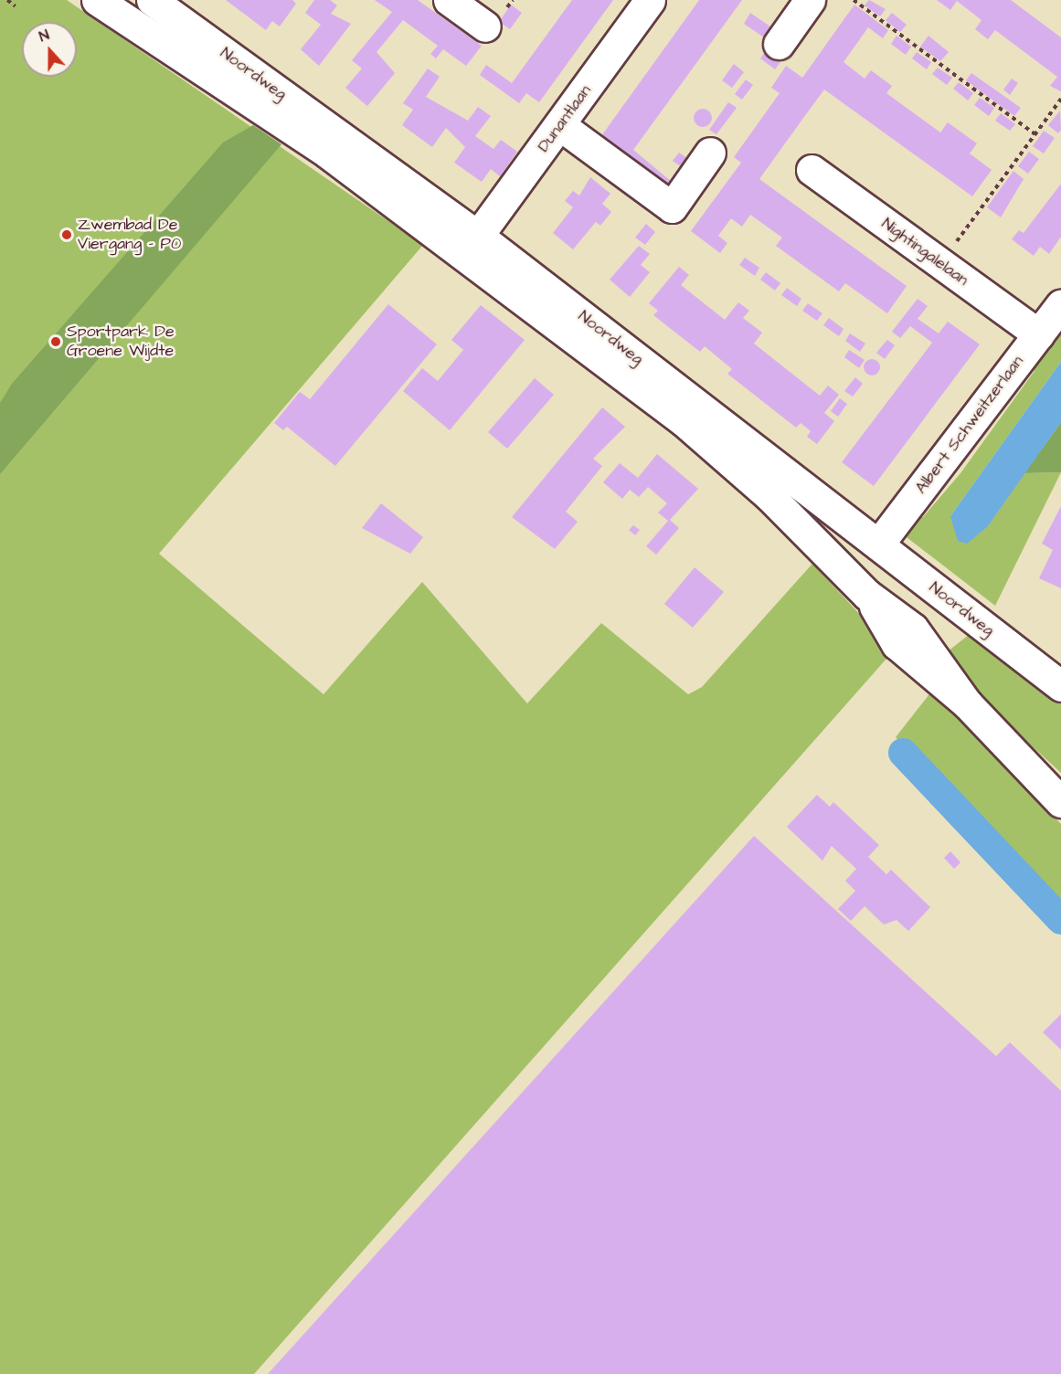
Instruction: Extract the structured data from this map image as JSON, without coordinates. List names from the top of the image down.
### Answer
{
  "streets": {
    "street": [
      "Noordweg",
      "Dunantlaan",
      "Nightingalelaan",
      "Albert Schweitzerlaan"
    ]
  },
  "crossings": [
    ["Noordweg", "Dunantlaan"],
    ["Noordweg", "Albert Schweitzerlaan"],
    ["Nightingalelaan", "Albert Schweitzerlaan"]
  ],
  "places": ["Zwembad De Viergang - P0", "Sportpark De Groene Wijdte"],
  "north": "top"
}
